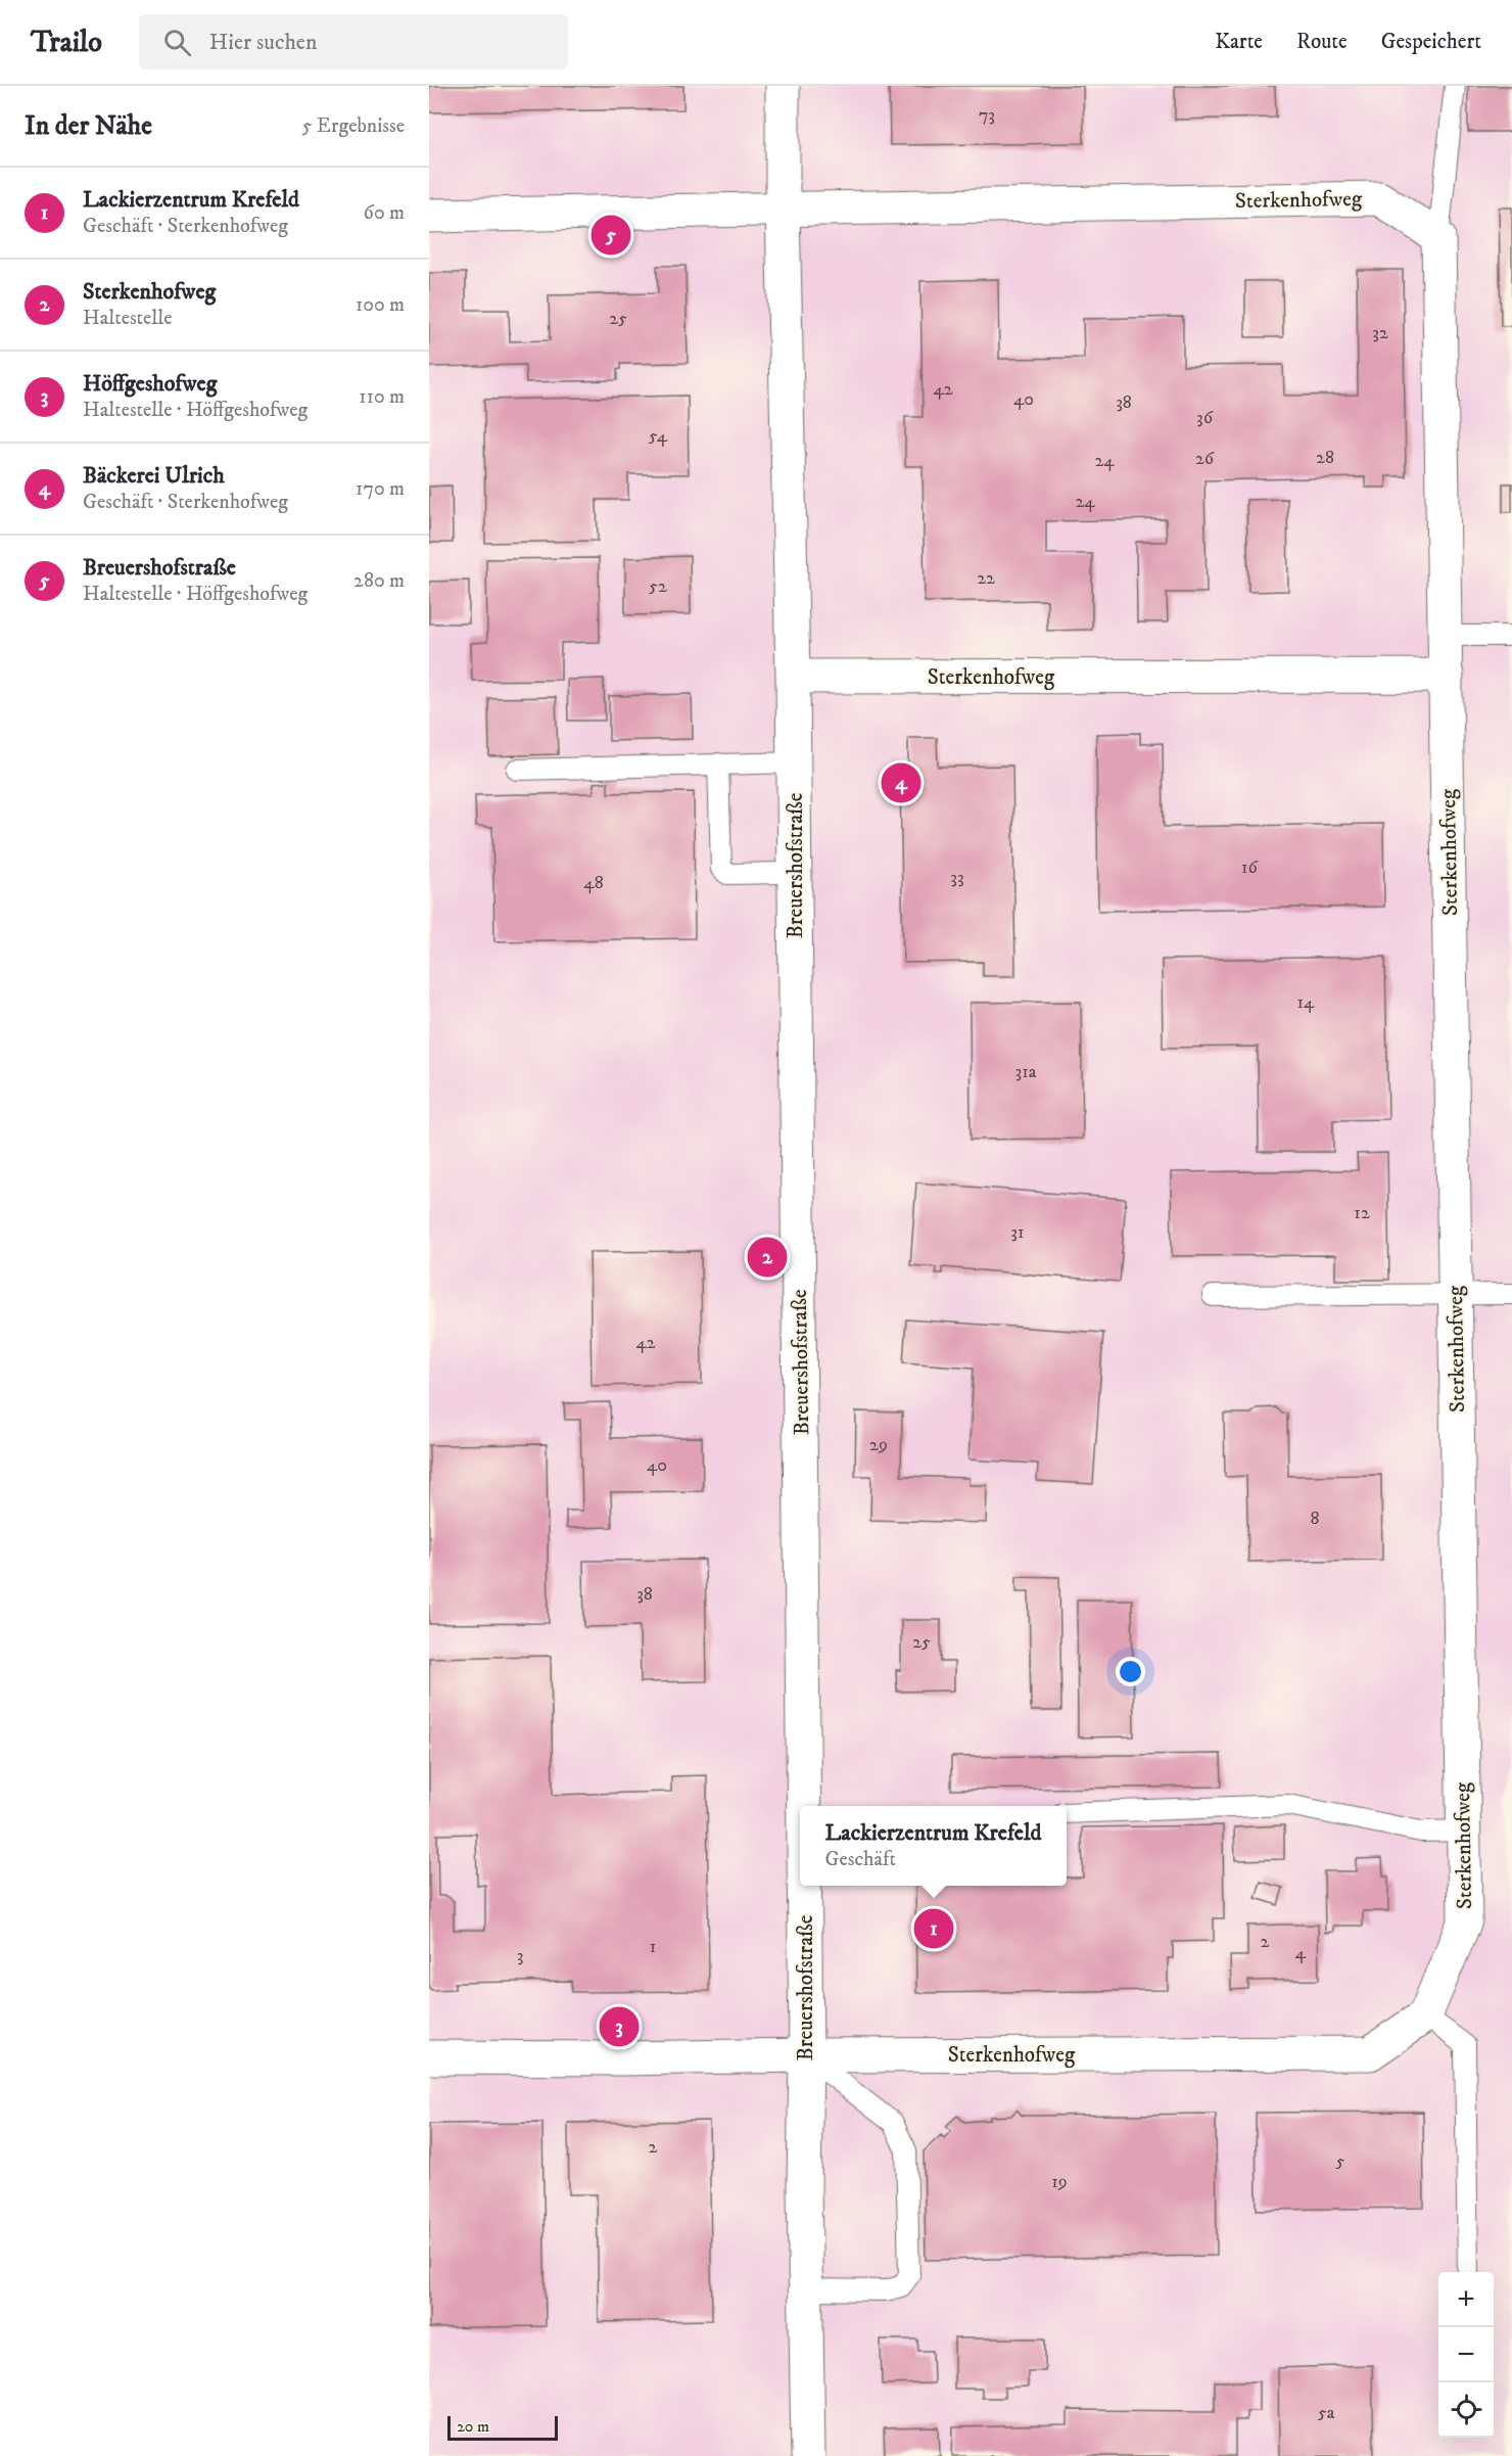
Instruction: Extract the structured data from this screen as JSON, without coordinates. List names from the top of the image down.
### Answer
{
  "streets": {
    "street": ["Sterkenhofweg", "Breuershofstraße"]
  },
  "crossings": [
    ["Sterkenhofweg", "Breuershofstraße"]
  ],
  "house_numbers": [
    "73",
    "25",
    "32",
    "42",
    "40",
    "38",
    "36",
    "54",
    "28",
    "26",
    "24",
    "24",
    "22",
    "52",
    "16",
    "33",
    "48",
    "14",
    "31a",
    "12",
    "31",
    "42",
    "29",
    "40",
    "8",
    "38",
    "25",
    "2",
    "1",
    "4",
    "3",
    "2",
    "5",
    "19",
    "5a"
  ],
  "scale_bar": "20 m",
  "page": {
    "header": "Trailo",
    "search": "Hier suchen",
    "nav": ["Karte", "Route", "Gespeichert"],
    "heading": ["In der Nähe", "5 Ergebnisse"],
    "list": [
      {
        "mark": "1",
        "name": "Lackierzentrum Krefeld",
        "note": "Geschäft · Sterkenhofweg",
        "value": "60 m"
      },
      {
        "mark": "2",
        "name": "Sterkenhofweg",
        "note": "Haltestelle",
        "value": "100 m"
      },
      {
        "mark": "3",
        "name": "Höffgeshofweg",
        "note": "Haltestelle · Höffgeshofweg",
        "value": "110 m"
      },
      {
        "mark": "4",
        "name": "Bäckerei Ulrich",
        "note": "Geschäft · Sterkenhofweg",
        "value": "170 m"
      },
      {
        "mark": "5",
        "name": "Breuershofstraße",
        "note": "Haltestelle · Höffgeshofweg",
        "value": "280 m"
      }
    ],
    "pins": [
      "5",
      "4",
      "2",
      "1",
      "3"
    ],
    "popup": ["Lackierzentrum Krefeld", "Geschäft"],
    "map_buttons": ["+", "−"],
    "scale": "20 m"
  }
}
